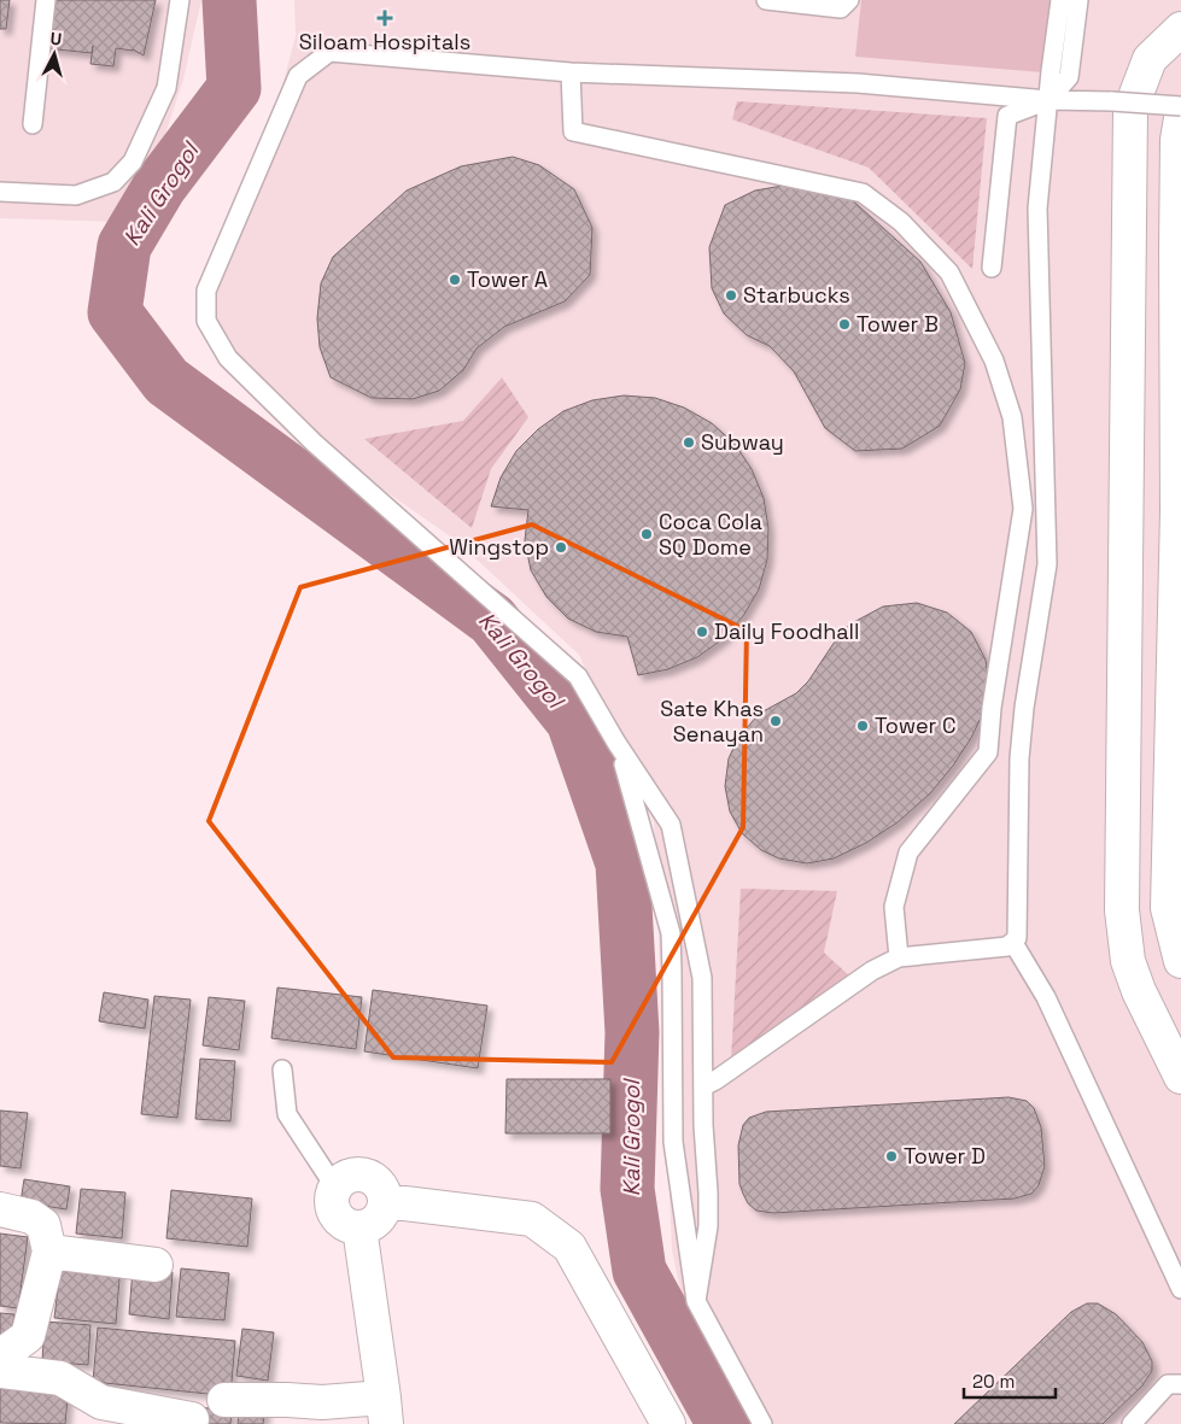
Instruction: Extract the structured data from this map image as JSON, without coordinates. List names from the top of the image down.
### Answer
{
  "water": ["Kali Grogol"],
  "places": {
    "health": ["Siloam Hospitals"],
    "other": [
      "Tower A",
      "Starbucks",
      "Tower B",
      "Subway",
      "Coca Cola SQ Dome",
      "Wingstop",
      "Daily Foodhall",
      "Sate Khas Senayan",
      "Tower C",
      "Tower D"
    ]
  },
  "scale_bar": "20 m",
  "north": "top"
}
